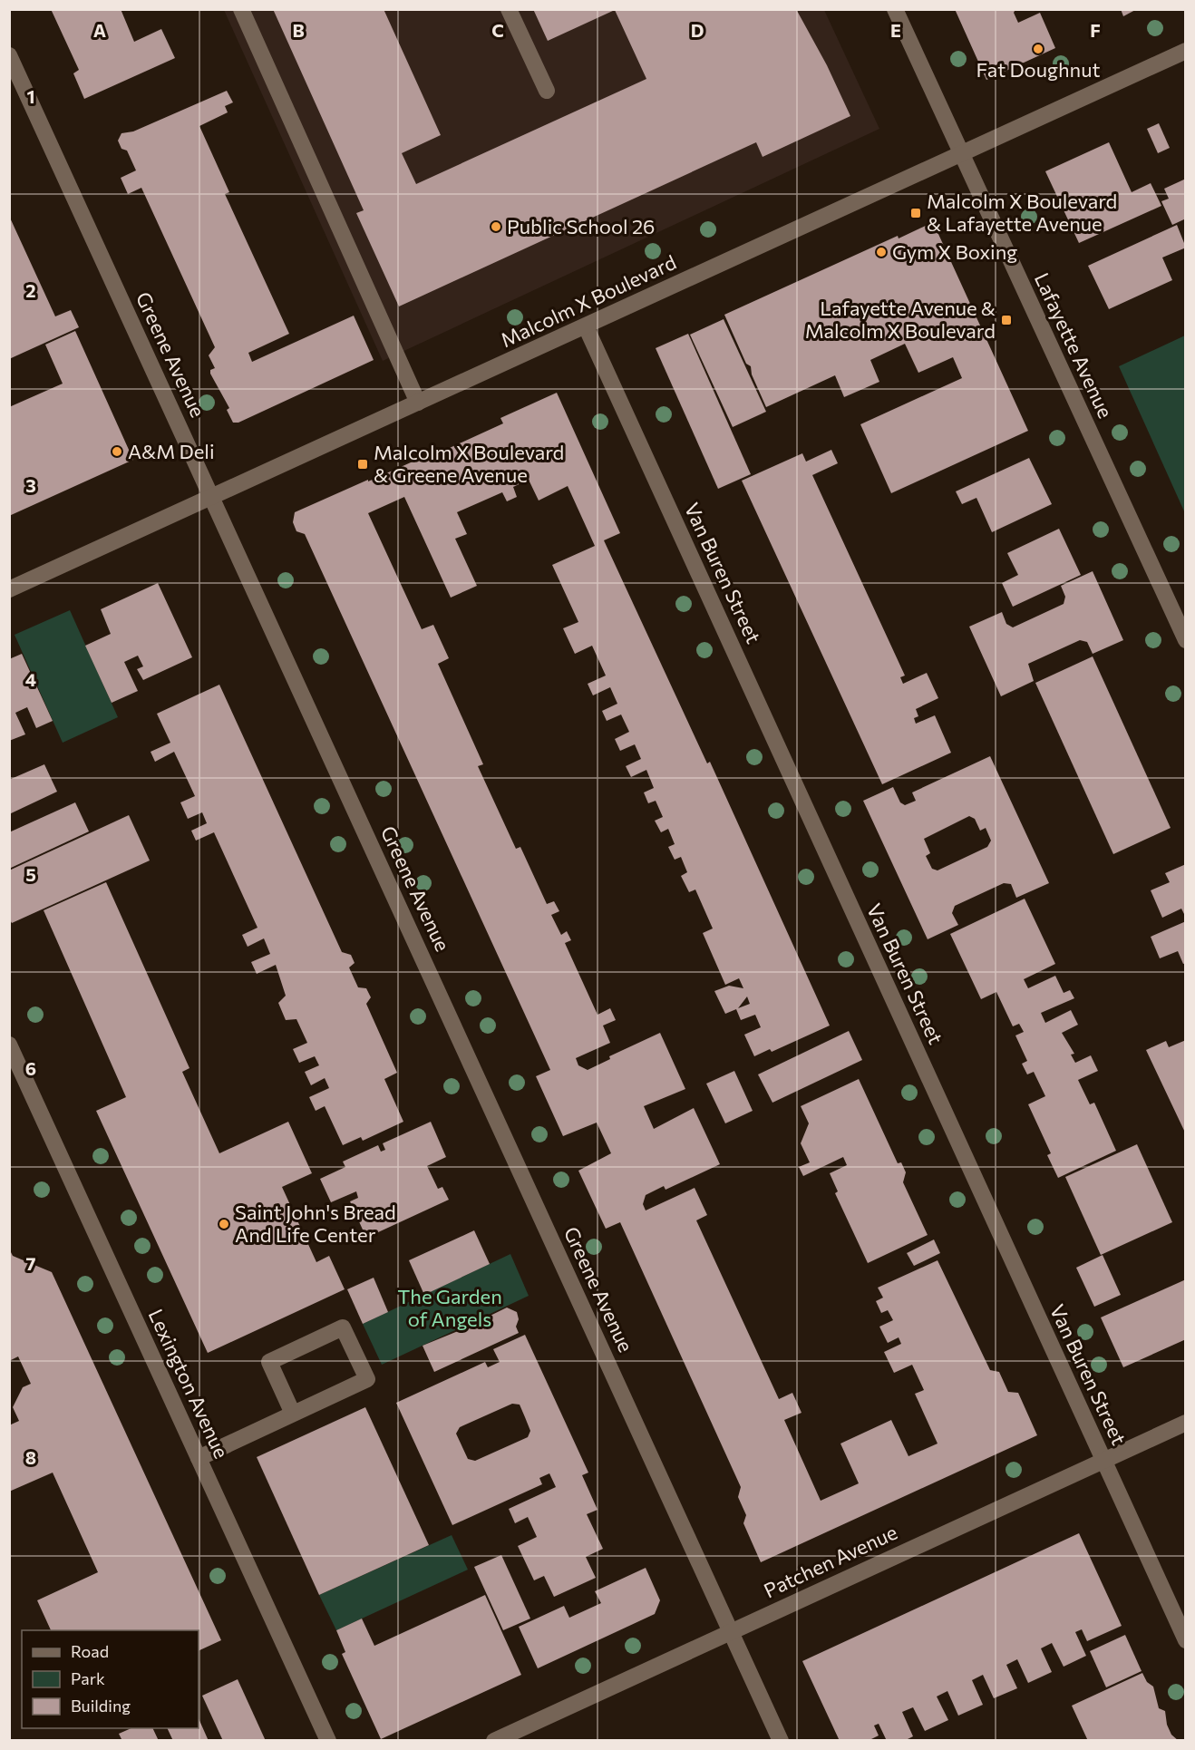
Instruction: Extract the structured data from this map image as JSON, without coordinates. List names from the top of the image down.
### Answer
{
  "streets": {
    "street": [
      "Malcolm X Boulevard",
      "Lafayette Avenue",
      "Greene Avenue",
      "Van Buren Street",
      "Lexington Avenue",
      "Patchen Avenue"
    ]
  },
  "crossings": [
    ["Malcolm X Boulevard", "Lafayette Avenue"],
    ["Malcolm X Boulevard", "Greene Avenue"],
    ["Malcolm X Boulevard", "Van Buren Street"],
    ["Greene Avenue", "Patchen Avenue"],
    ["Van Buren Street", "Patchen Avenue"]
  ],
  "parks": ["The Garden of Angels"],
  "places": {
    "other": [
      "Fat Doughnut",
      "Public School 26",
      "Gym X Boxing",
      "A&M Deli",
      "Saint John's Bread And Life Center"
    ],
    "transit": ["Malcolm X Boulevard & Lafayette Avenue", "Lafayette Avenue & Malcolm X Boulevard", "Malcolm X Boulevard & Greene Avenue"]
  },
  "legend": ["Road", "Park", "Building"],
  "grid": {
    "columns": [
      "A",
      "B",
      "C",
      "D",
      "E",
      "F"
    ],
    "rows": [
      "1",
      "2",
      "3",
      "4",
      "5",
      "6",
      "7",
      "8"
    ]
  }
}
